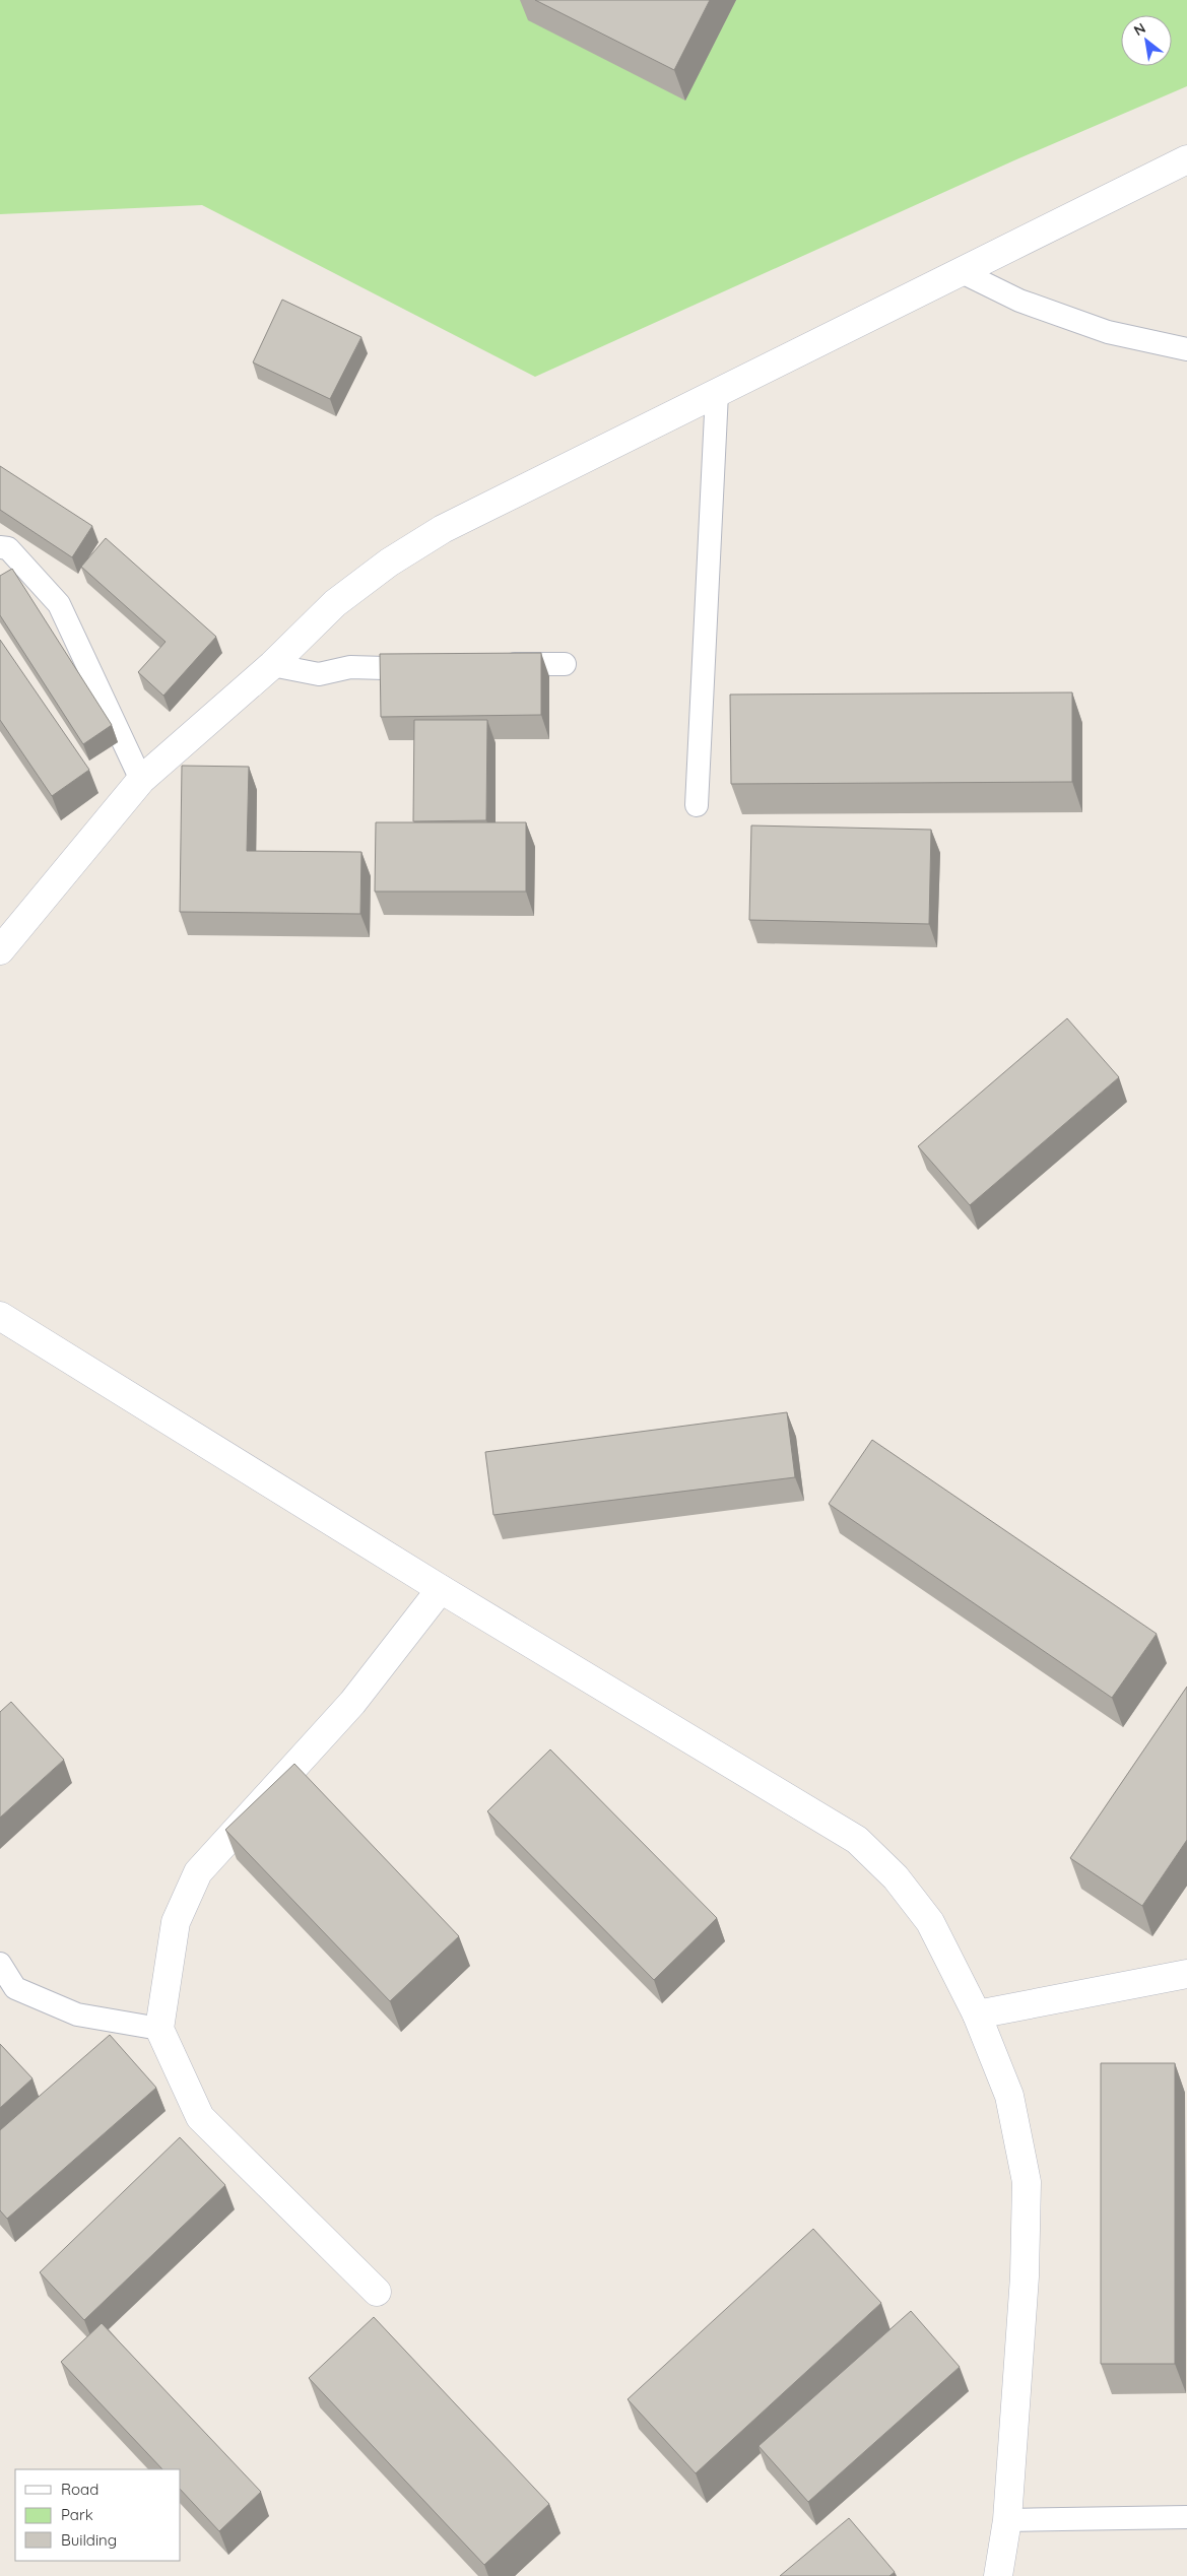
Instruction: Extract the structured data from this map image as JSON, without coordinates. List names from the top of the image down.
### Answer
{
  "legend": ["Road", "Park", "Building"],
  "north": "top left"
}
